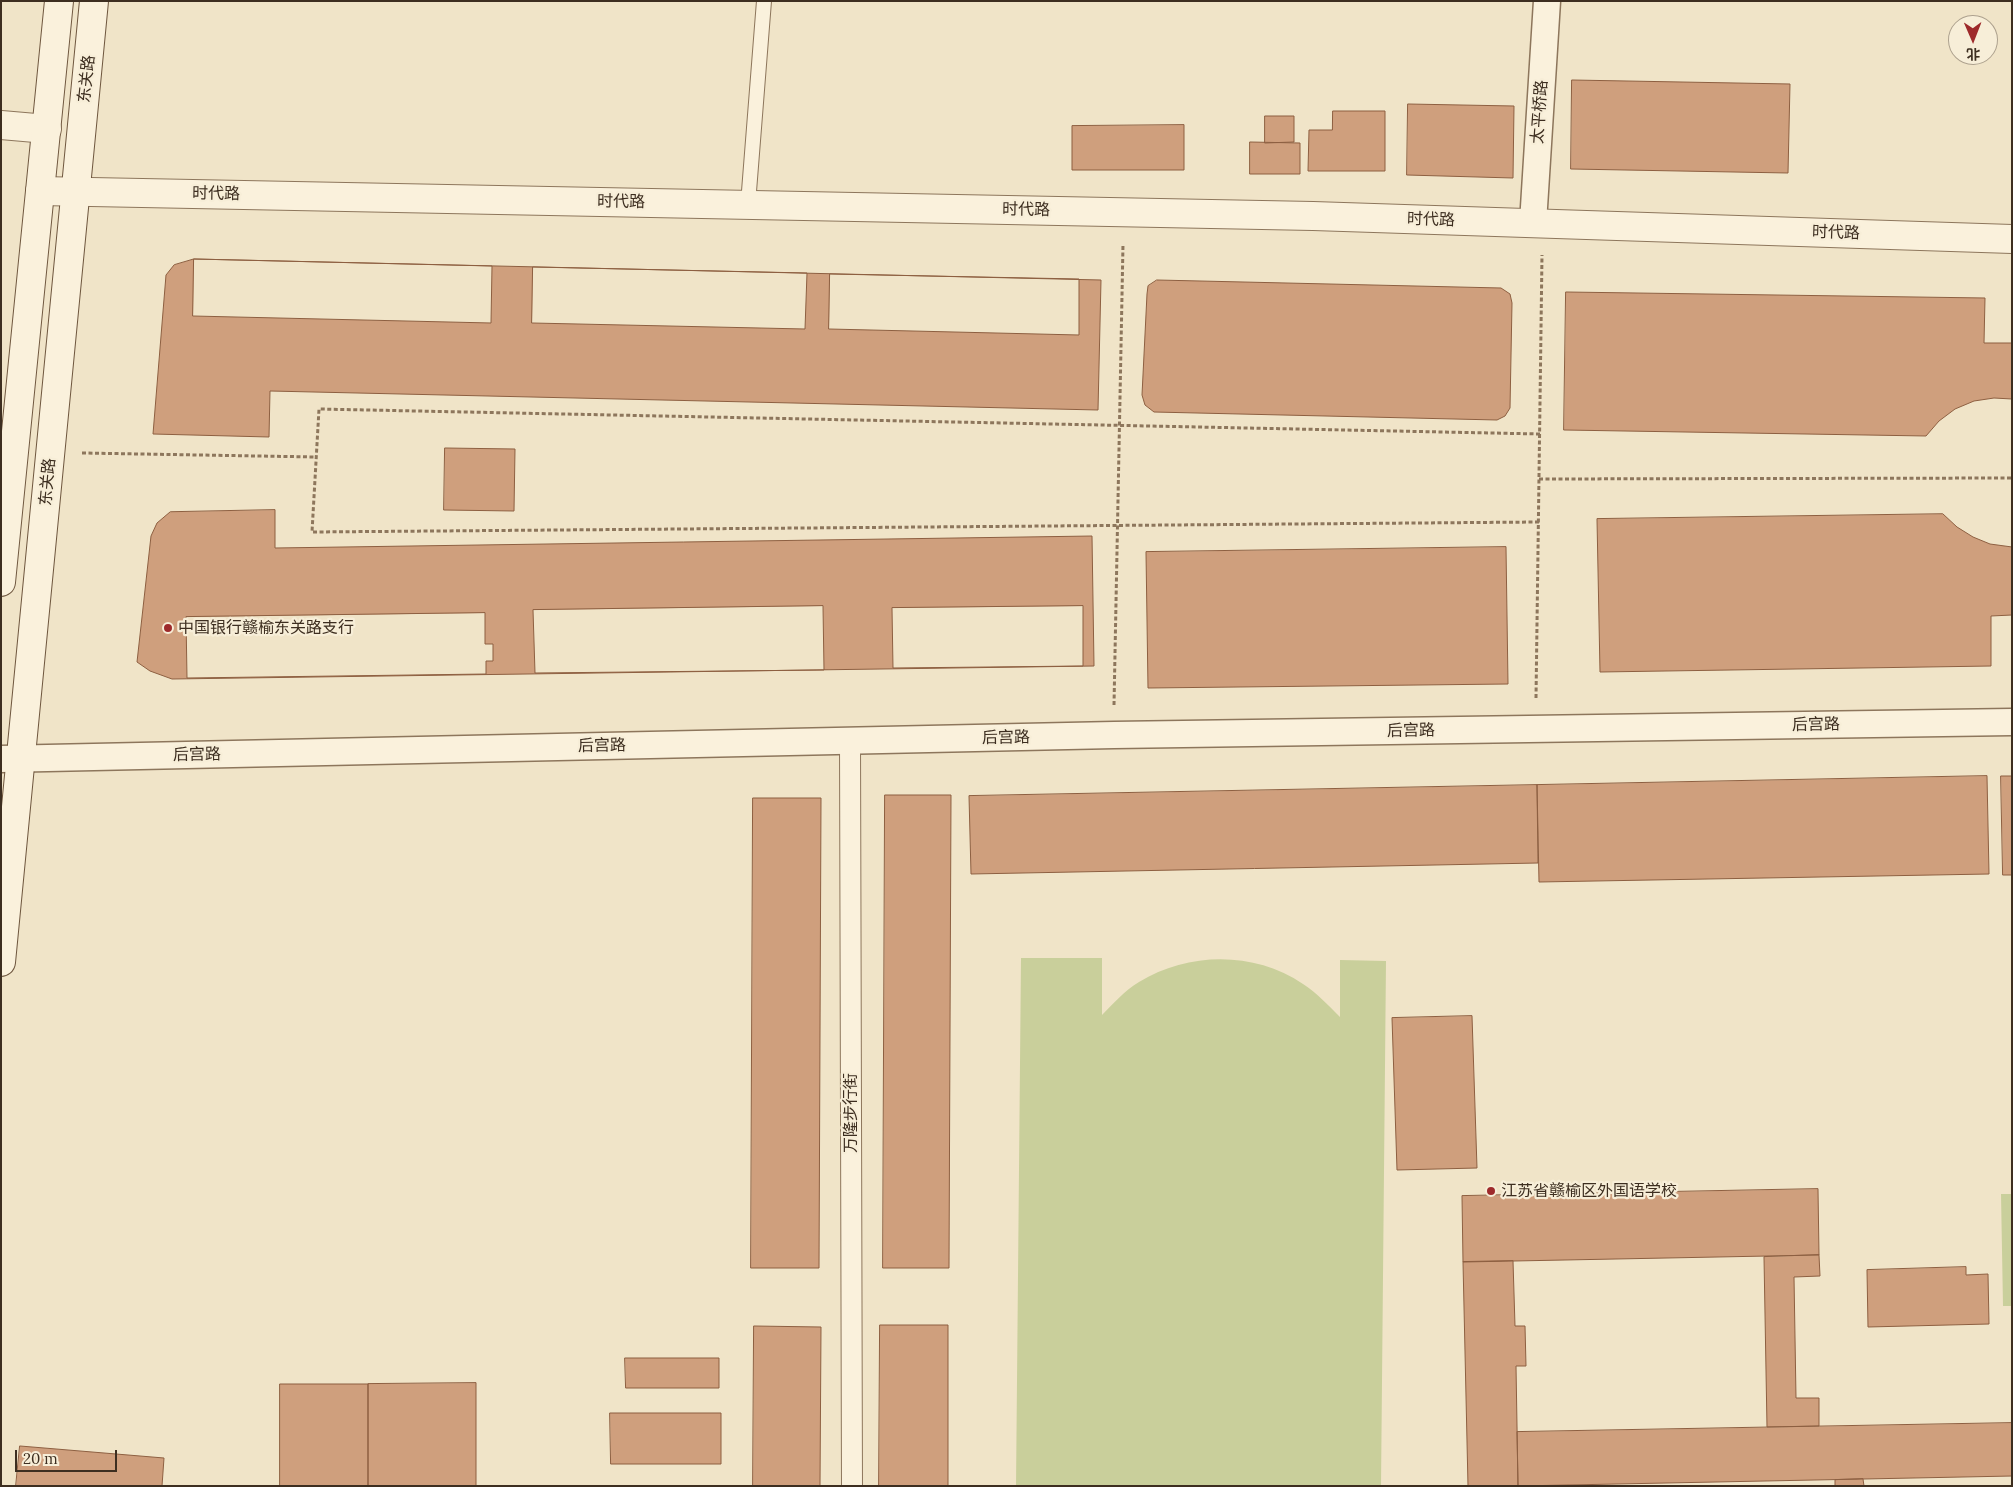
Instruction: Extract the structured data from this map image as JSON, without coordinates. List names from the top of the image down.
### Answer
{
  "streets": {
    "street": [
      "东关路",
      "太平桥路",
      "时代路",
      "后宫路",
      "万隆步行街"
    ]
  },
  "crossings": [
    ["东关路", "时代路"],
    ["东关路", "后宫路"],
    ["太平桥路", "时代路"],
    ["后宫路", "万隆步行街"]
  ],
  "places": ["中国银行赣榆东关路支行", "江苏省赣榆区外国语学校"],
  "scale_bar": "20 m",
  "north": "bottom"
}
